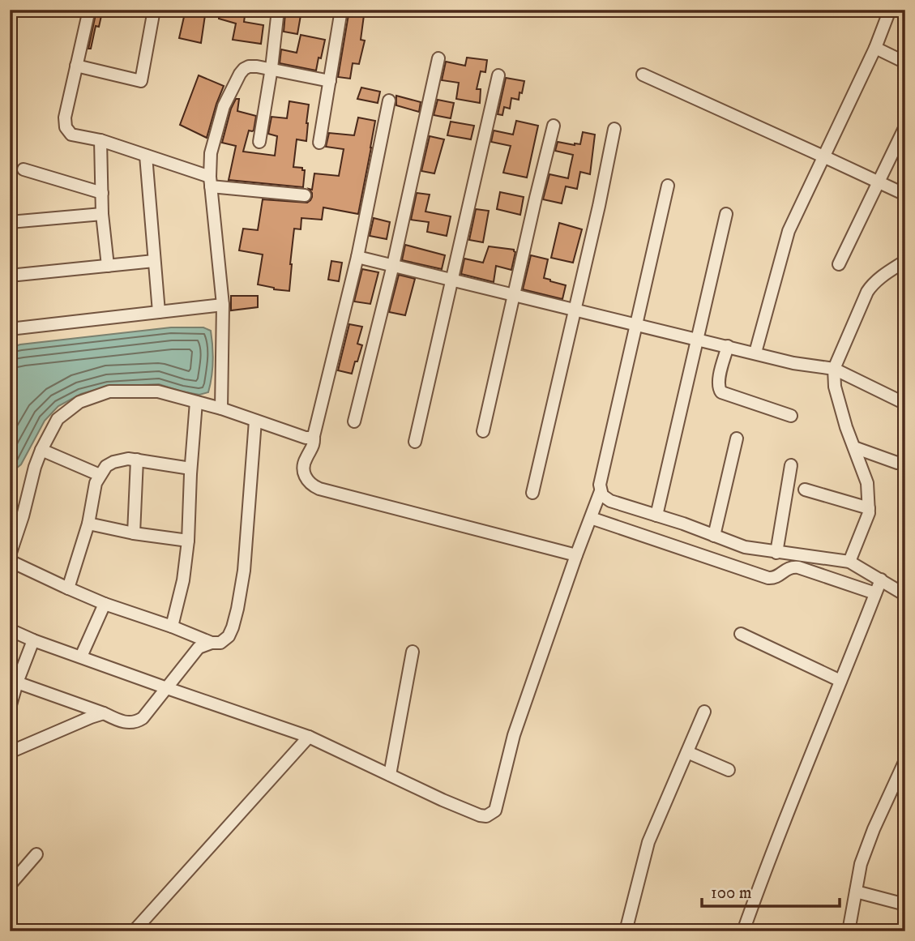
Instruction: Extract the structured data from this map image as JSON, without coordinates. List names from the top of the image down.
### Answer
{
  "scale_bar": "100 m"
}
